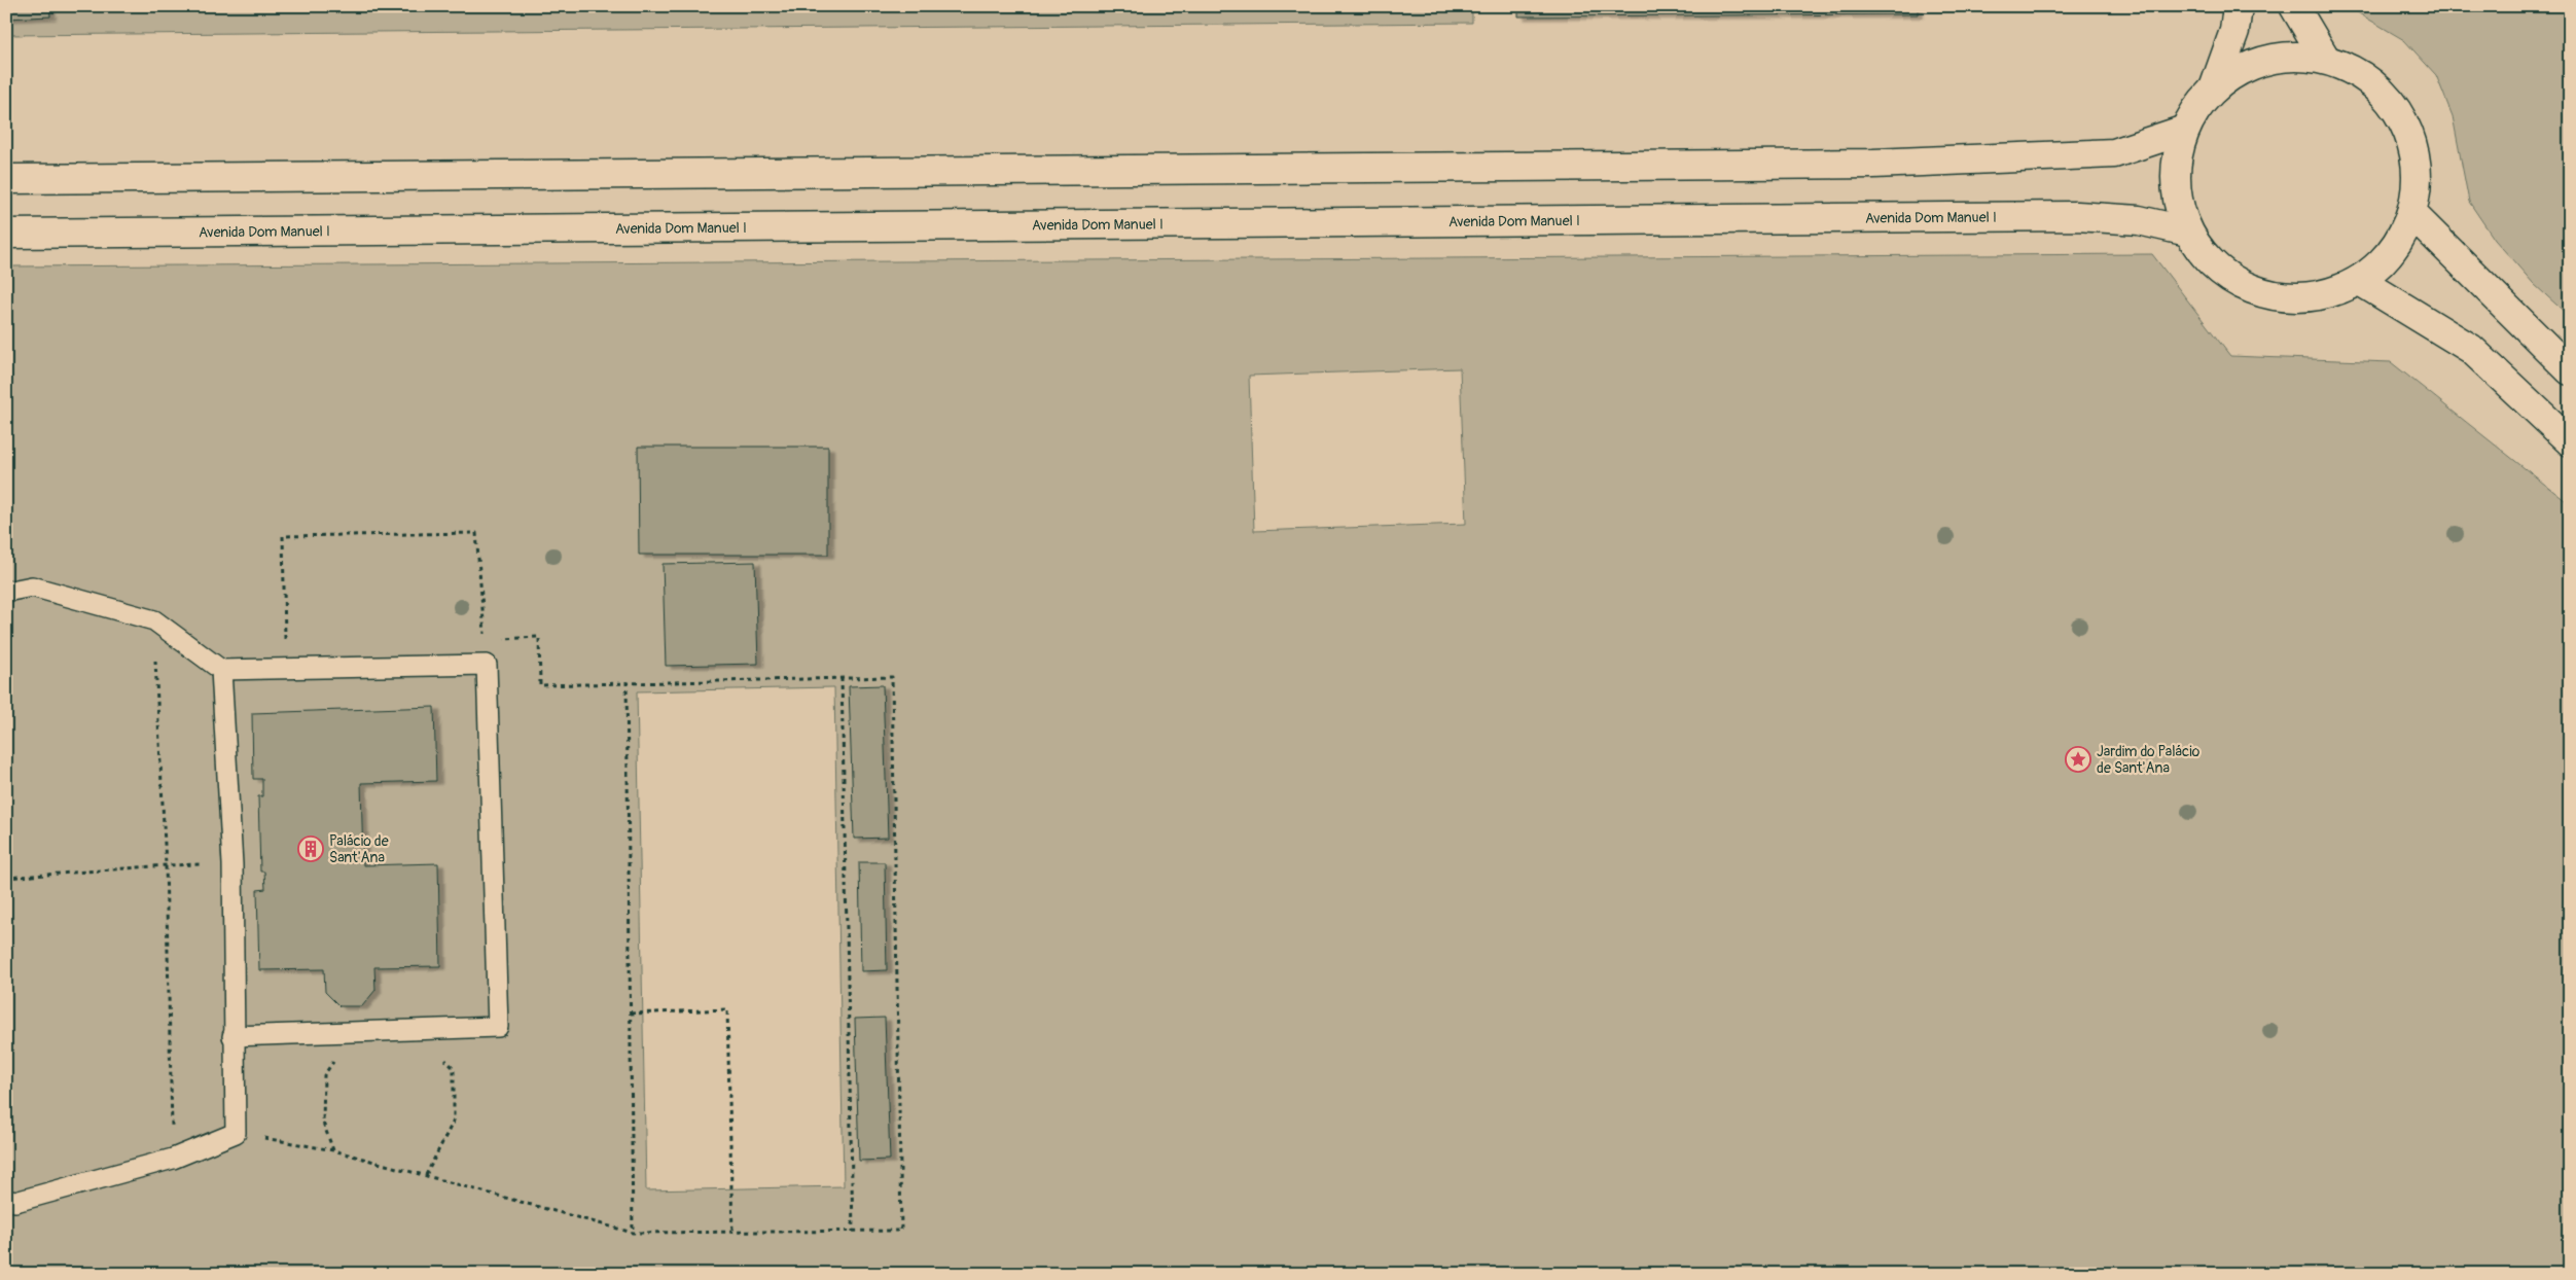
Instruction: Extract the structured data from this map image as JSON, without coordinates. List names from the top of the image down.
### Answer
{
  "streets": {
    "main road": ["Avenida Dom Manuel I"]
  },
  "places": {
    "place": ["Jardim do Palácio de Sant'Ana"],
    "building": ["Palácio de Sant'Ana"]
  }
}
